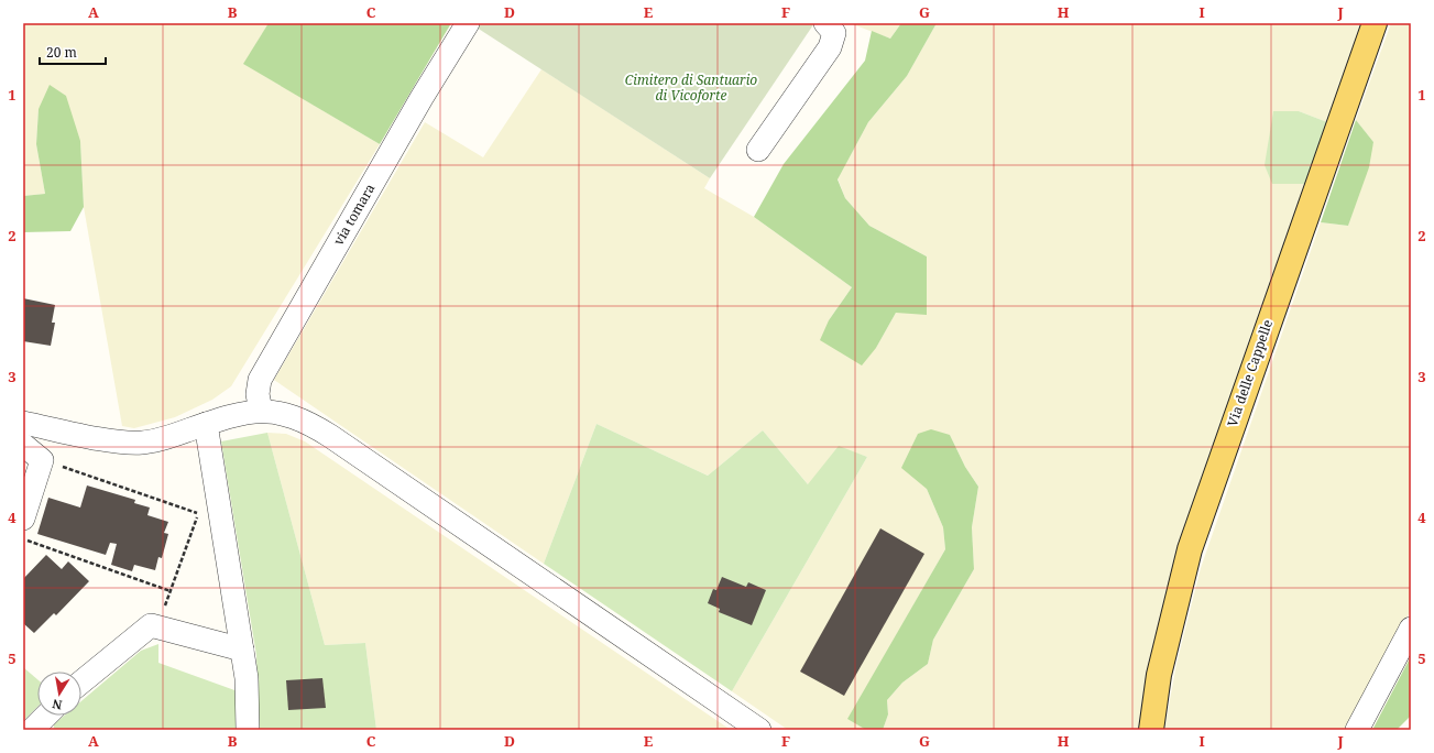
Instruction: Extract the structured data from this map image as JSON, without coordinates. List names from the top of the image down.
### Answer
{
  "streets": {
    "main road": ["Via delle Cappelle"],
    "street": ["via tomara"]
  },
  "parks": ["Cimitero di Santuario di Vicoforte"],
  "scale_bar": "20 m",
  "north": "bottom",
  "grid": {
    "columns": [
      "A",
      "B",
      "C",
      "D",
      "E",
      "F",
      "G",
      "H",
      "I",
      "J"
    ],
    "rows": [
      "1",
      "2",
      "3",
      "4",
      "5"
    ]
  }
}
